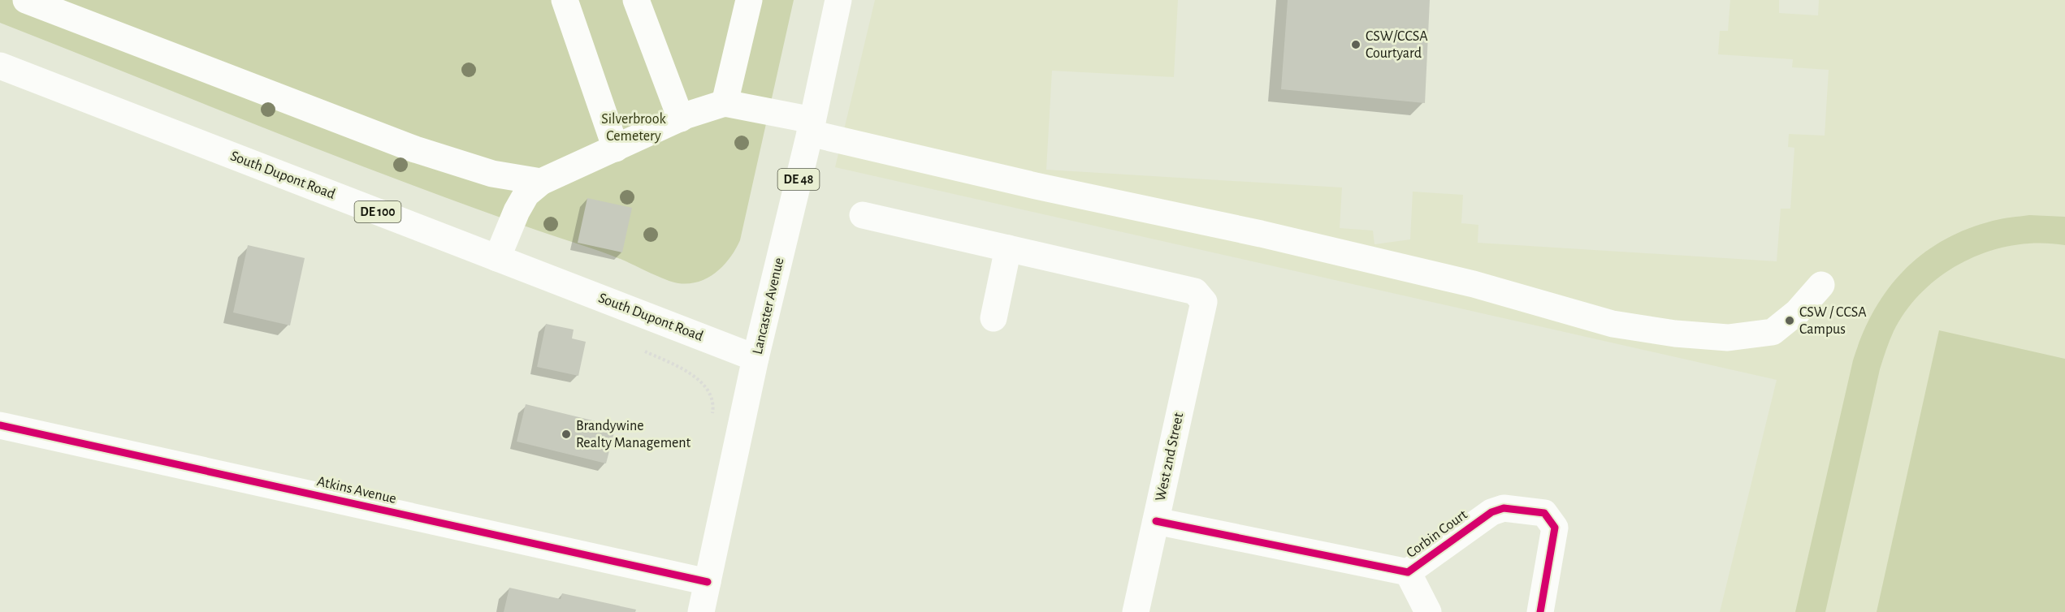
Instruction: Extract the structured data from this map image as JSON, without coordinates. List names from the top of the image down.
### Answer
{
  "streets": {
    "street": [
      "South Dupont Road",
      "DE 48",
      "DE 100",
      "Lancaster Avenue",
      "West 2nd Street",
      "Atkins Avenue",
      "Corbin Court"
    ]
  },
  "crossings": [
    ["South Dupont Road", "Lancaster Avenue"],
    ["Lancaster Avenue", "Atkins Avenue"],
    ["West 2nd Street", "Corbin Court"]
  ],
  "parks": ["Silverbrook Cemetery"],
  "places": ["CSW/CCSA Courtyard", "CSW / CCSA Campus", "Brandywine Realty Management"]
}
